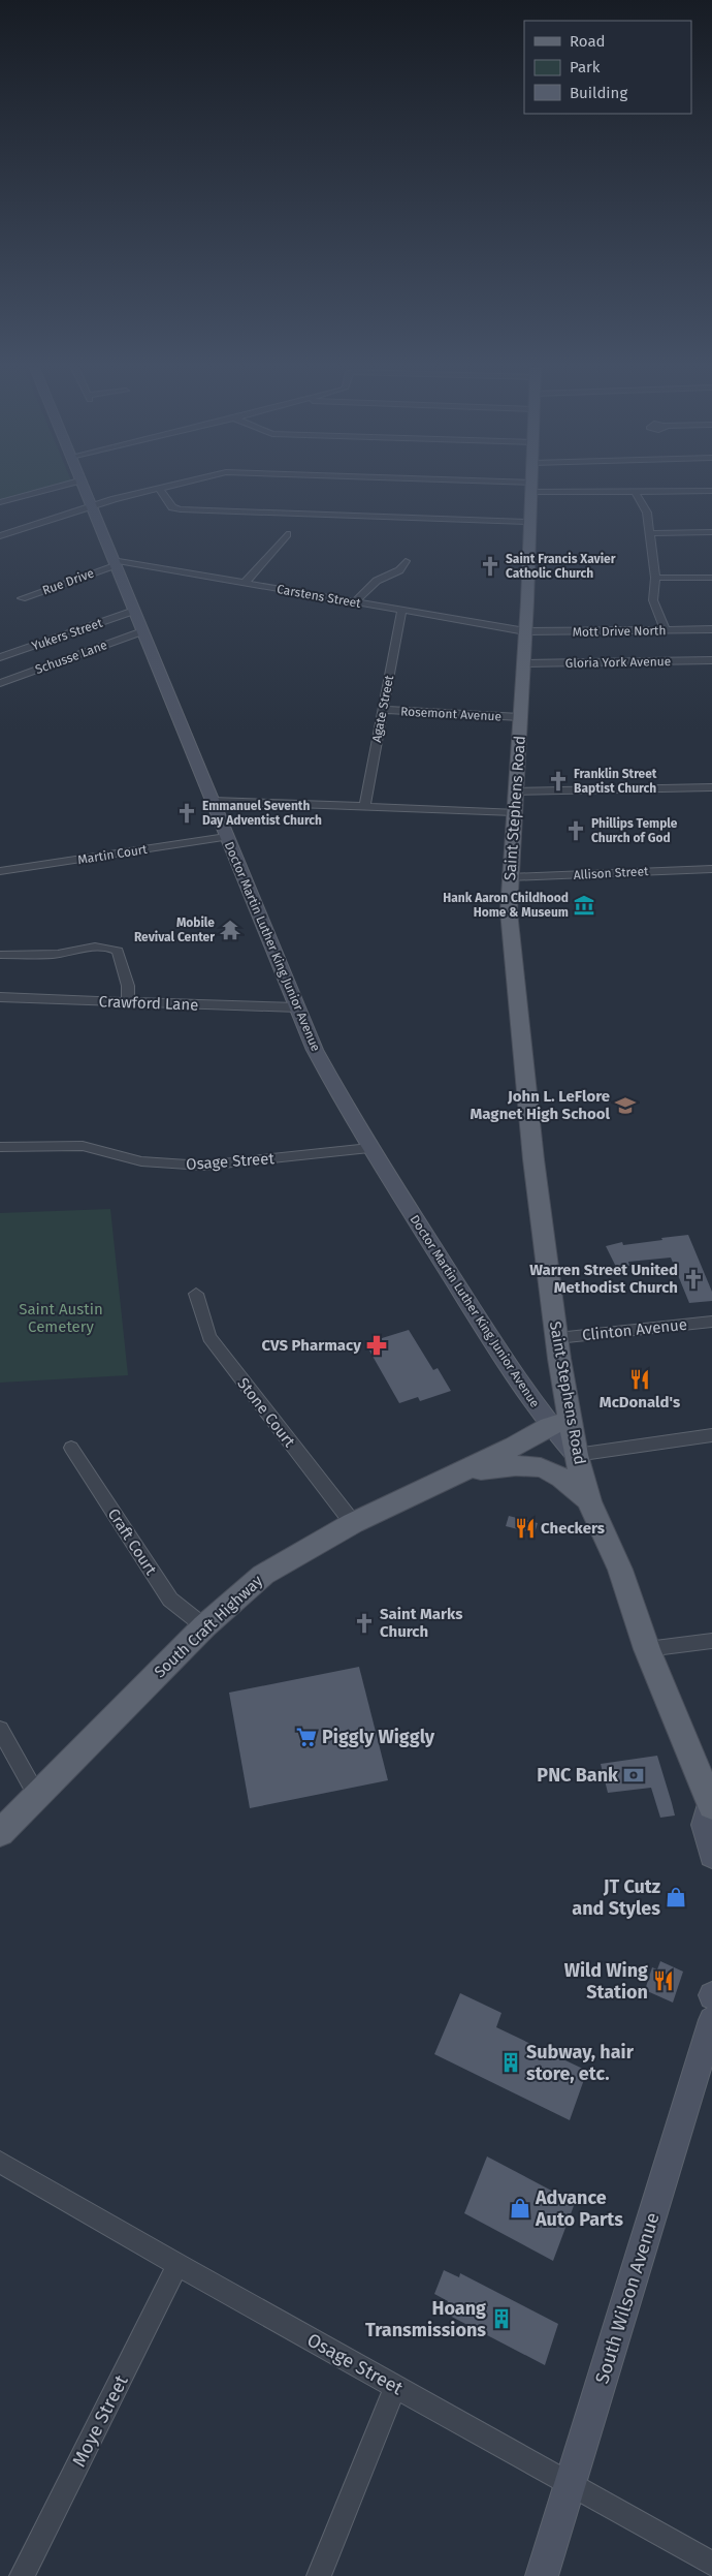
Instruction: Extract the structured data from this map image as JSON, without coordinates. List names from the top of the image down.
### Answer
{
  "streets": {
    "main road": [
      "Saint Stephens Road",
      "Doctor Martin Luther King Junior Avenue",
      "South Craft Highway",
      "South Wilson Avenue"
    ],
    "street": [
      "Rue Drive",
      "Carstens Street",
      "Mott Drive North",
      "Yukers Street",
      "Schusse Lane",
      "Gloria York Avenue",
      "Agate Street",
      "Rosemont Avenue",
      "Martin Court",
      "Allison Street",
      "Crawford Lane",
      "Osage Street",
      "Clinton Avenue",
      "Stone Court",
      "Craft Court",
      "Moye Street"
    ]
  },
  "crossings": [
    ["Rue Drive", "Carstens Street"],
    ["Rue Drive", "Doctor Martin Luther King Junior Avenue"],
    ["Carstens Street", "Mott Drive North"],
    ["Carstens Street", "Agate Street"],
    ["Carstens Street", "Saint Stephens Road"],
    ["Carstens Street", "Doctor Martin Luther King Junior Avenue"],
    ["Mott Drive North", "Saint Stephens Road"],
    ["Yukers Street", "Doctor Martin Luther King Junior Avenue"],
    ["Schusse Lane", "Doctor Martin Luther King Junior Avenue"],
    ["Gloria York Avenue", "Saint Stephens Road"],
    ["Agate Street", "Rosemont Avenue"],
    ["Rosemont Avenue", "Saint Stephens Road"],
    ["Saint Stephens Road", "Allison Street"],
    ["Saint Stephens Road", "Doctor Martin Luther King Junior Avenue"],
    ["Saint Stephens Road", "Clinton Avenue"],
    ["Saint Stephens Road", "South Craft Highway"],
    ["Martin Court", "Doctor Martin Luther King Junior Avenue"],
    ["Doctor Martin Luther King Junior Avenue", "Crawford Lane"],
    ["Doctor Martin Luther King Junior Avenue", "Osage Street"],
    ["Doctor Martin Luther King Junior Avenue", "South Craft Highway"],
    ["Osage Street", "South Wilson Avenue"],
    ["Osage Street", "Moye Street"],
    ["Stone Court", "South Craft Highway"],
    ["Craft Court", "South Craft Highway"]
  ],
  "parks": ["Saint Austin Cemetery"],
  "places": {
    "church": [
      "Saint Francis Xavier Catholic Church",
      "Franklin Street Baptist Church",
      "Emmanuel Seventh Day Adventist Church",
      "Phillips Temple Church of God",
      "Warren Street United Methodist Church",
      "Saint Marks Church"
    ],
    "museum": ["Hank Aaron Childhood Home & Museum"],
    "temple": ["Mobile Revival Center"],
    "school or university": ["John L. LeFlore Magnet High School"],
    "pharmacy": ["CVS Pharmacy"],
    "restaurant": ["McDonald's", "Checkers", "Wild Wing Station"],
    "supermarket": ["Piggly Wiggly"],
    "bank": ["PNC Bank"],
    "shop": ["JT Cutz and Styles", "Advance Auto Parts"],
    "building": ["Subway, hair store, etc.", "Hoang Transmissions"]
  },
  "legend": ["Road", "Park", "Building"]
}
